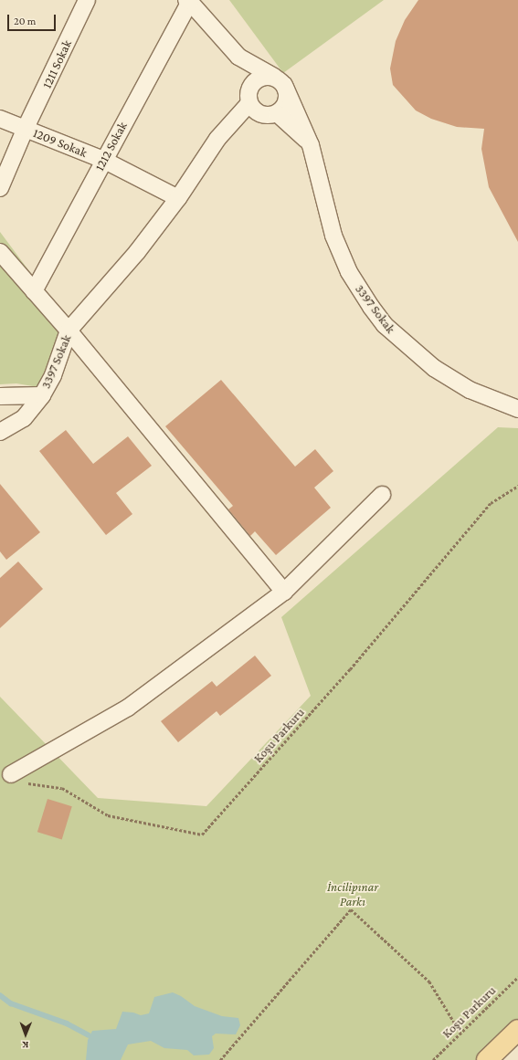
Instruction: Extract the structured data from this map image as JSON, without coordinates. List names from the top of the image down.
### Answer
{
  "streets": {
    "street": [
      "1211 Sokak",
      "1209 Sokak",
      "1212 Sokak",
      "3397 Sokak"
    ],
    "path": ["Koşu Parkuru"]
  },
  "crossings": [
    ["1211 Sokak", "1209 Sokak"],
    ["1209 Sokak", "1212 Sokak"],
    ["1209 Sokak", "3397 Sokak"]
  ],
  "parks": ["İncilipınar Parkı"],
  "scale_bar": "20 m",
  "north": "bottom"
}
